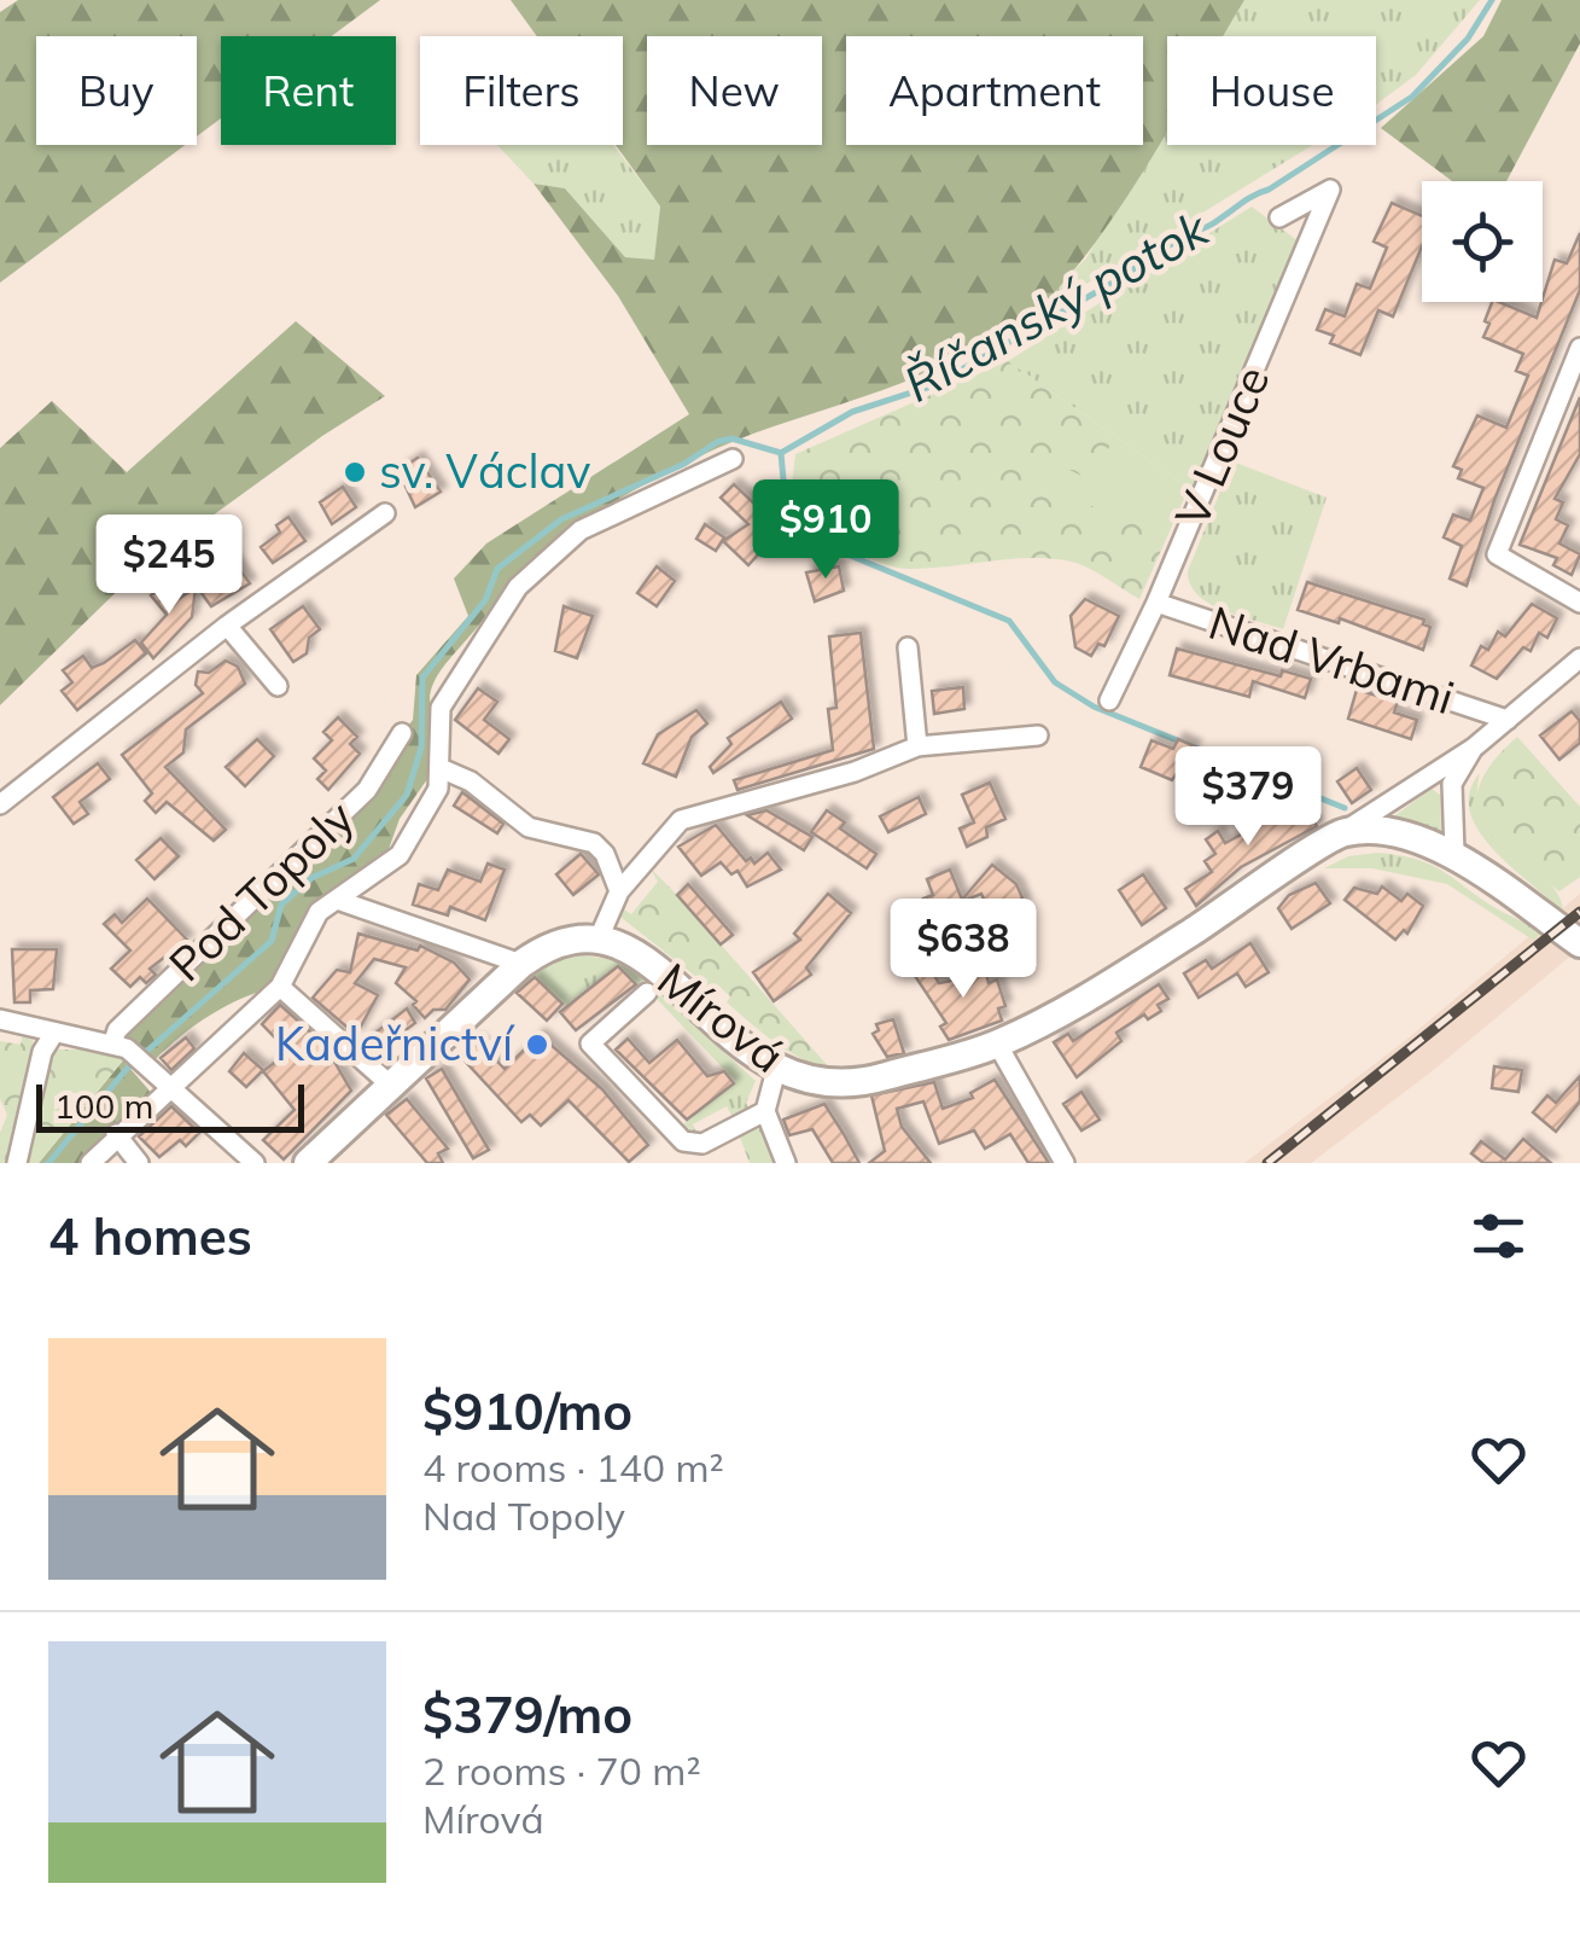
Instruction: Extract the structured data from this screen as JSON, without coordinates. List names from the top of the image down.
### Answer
{
  "streets": {
    "street": [
      "V Louce",
      "Nad Vrbami",
      "Pod Topoly",
      "Mírová"
    ]
  },
  "crossings": [
    ["V Louce", "Nad Vrbami"]
  ],
  "water": ["Říčanský potok"],
  "places": ["sv. Václav", "Kadeřnictví"],
  "scale_bar": "100 m",
  "page": {
    "chip": [
      "Buy",
      "Rent",
      "Filters",
      "New",
      "Apartment",
      "House"
    ],
    "price": [
      "$910",
      "$245",
      "$379",
      "$638"
    ],
    "scale": "100 m",
    "heading": "4 homes",
    "list": [
      {
        "name": "$910/mo",
        "note": "4 rooms · 140 m² · Nad Topoly"
      },
      {
        "name": "$379/mo",
        "note": "2 rooms · 70 m² · Mírová"
      }
    ]
  }
}
